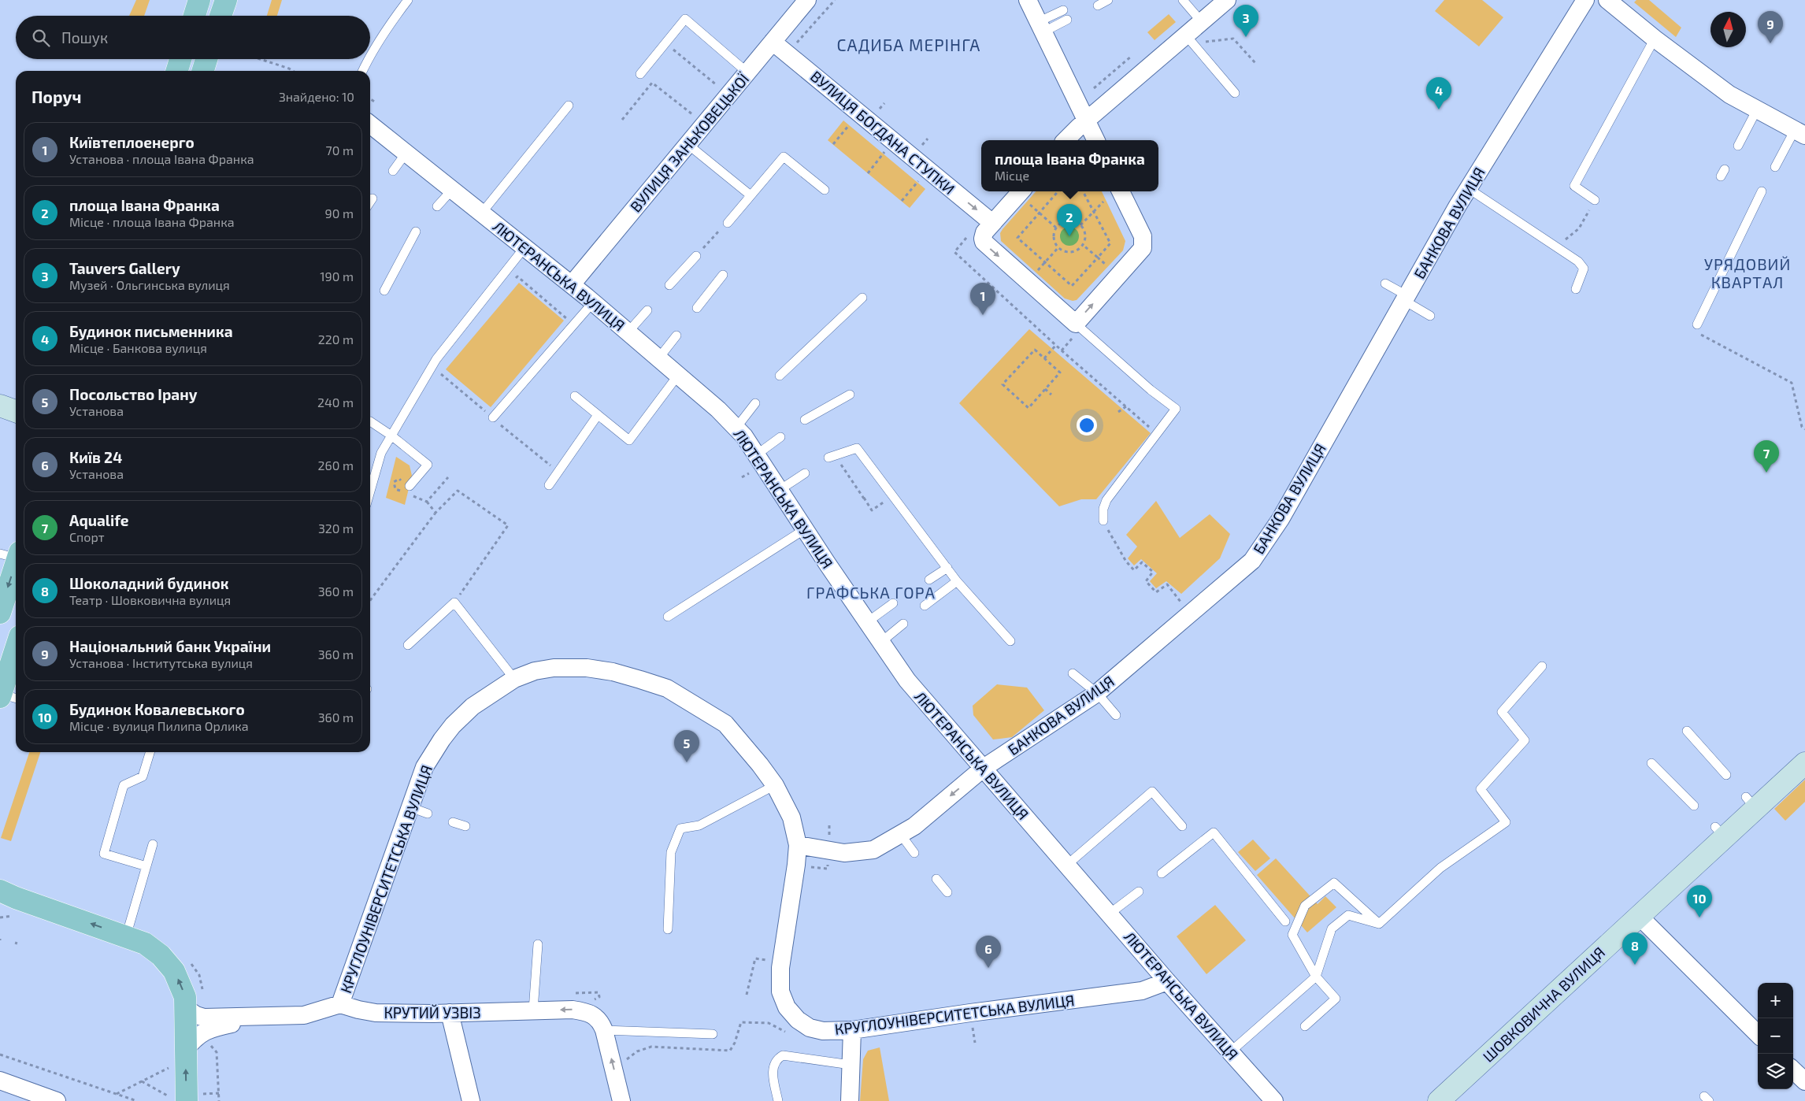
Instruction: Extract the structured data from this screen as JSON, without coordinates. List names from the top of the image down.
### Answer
{
  "streets": {
    "street": [
      "ВУЛИЦЯ БОГДАНА СТУПКИ",
      "ВУЛИЦЯ ЗАНЬКОВЕЦЬКОЇ",
      "БАНКОВА ВУЛИЦЯ",
      "ЛЮТЕРАНСЬКА ВУЛИЦЯ",
      "КРУГЛОУНІВЕРСИТЕТСЬКА ВУЛИЦЯ",
      "ШОВКОВИЧНА ВУЛИЦЯ",
      "КРУТИЙ УЗВІЗ"
    ]
  },
  "crossings": [
    ["ВУЛИЦЯ БОГДАНА СТУПКИ", "ВУЛИЦЯ ЗАНЬКОВЕЦЬКОЇ"],
    ["ВУЛИЦЯ ЗАНЬКОВЕЦЬКОЇ", "ЛЮТЕРАНСЬКА ВУЛИЦЯ"],
    ["БАНКОВА ВУЛИЦЯ", "ЛЮТЕРАНСЬКА ВУЛИЦЯ"],
    ["БАНКОВА ВУЛИЦЯ", "КРУГЛОУНІВЕРСИТЕТСЬКА ВУЛИЦЯ"],
    ["ЛЮТЕРАНСЬКА ВУЛИЦЯ", "КРУГЛОУНІВЕРСИТЕТСЬКА ВУЛИЦЯ"],
    ["КРУГЛОУНІВЕРСИТЕТСЬКА ВУЛИЦЯ", "КРУТИЙ УЗВІЗ"]
  ],
  "one_way": ["ВУЛИЦЯ БОГДАНА СТУПКИ"],
  "districts": ["САДИБА МЕРІНГА", "УРЯДОВИЙ КВАРТАЛ", "ГРАФСЬКА ГОРА"],
  "north": "top",
  "page": {
    "pins": [
      "3",
      "9",
      "4",
      "2",
      "1",
      "7",
      "5",
      "10",
      "8",
      "6"
    ],
    "search": "Пошук",
    "heading": ["Поруч", "Знайдено: 10"],
    "list": [
      {
        "mark": "1",
        "name": "Київтеплоенерго",
        "note": "Установа · площа Івана Франка",
        "value": "70 m"
      },
      {
        "mark": "2",
        "name": "площа Івана Франка",
        "note": "Місце · площа Івана Франка",
        "value": "90 m"
      },
      {
        "mark": "3",
        "name": "Tauvers Gallery",
        "note": "Музей · Ольгинська вулиця",
        "value": "190 m"
      },
      {
        "mark": "4",
        "name": "Будинок письменника",
        "note": "Місце · Банкова вулиця",
        "value": "220 m"
      },
      {
        "mark": "5",
        "name": "Посольство Ірану",
        "note": "Установа",
        "value": "240 m"
      },
      {
        "mark": "6",
        "name": "Київ 24",
        "note": "Установа",
        "value": "260 m"
      },
      {
        "mark": "7",
        "name": "Aqualife",
        "note": "Спорт",
        "value": "320 m"
      },
      {
        "mark": "8",
        "name": "Шоколадний будинок",
        "note": "Театр · Шовковична вулиця",
        "value": "360 m"
      },
      {
        "mark": "9",
        "name": "Національний банк України",
        "note": "Установа · Інститутська вулиця",
        "value": "360 m"
      },
      {
        "mark": "10",
        "name": "Будинок Ковалевського",
        "note": "Місце · вулиця Пилипа Орлика",
        "value": "360 m"
      }
    ],
    "popup": ["площа Івана Франка", "Місце"],
    "map_buttons": ["+", "−"]
  }
}
